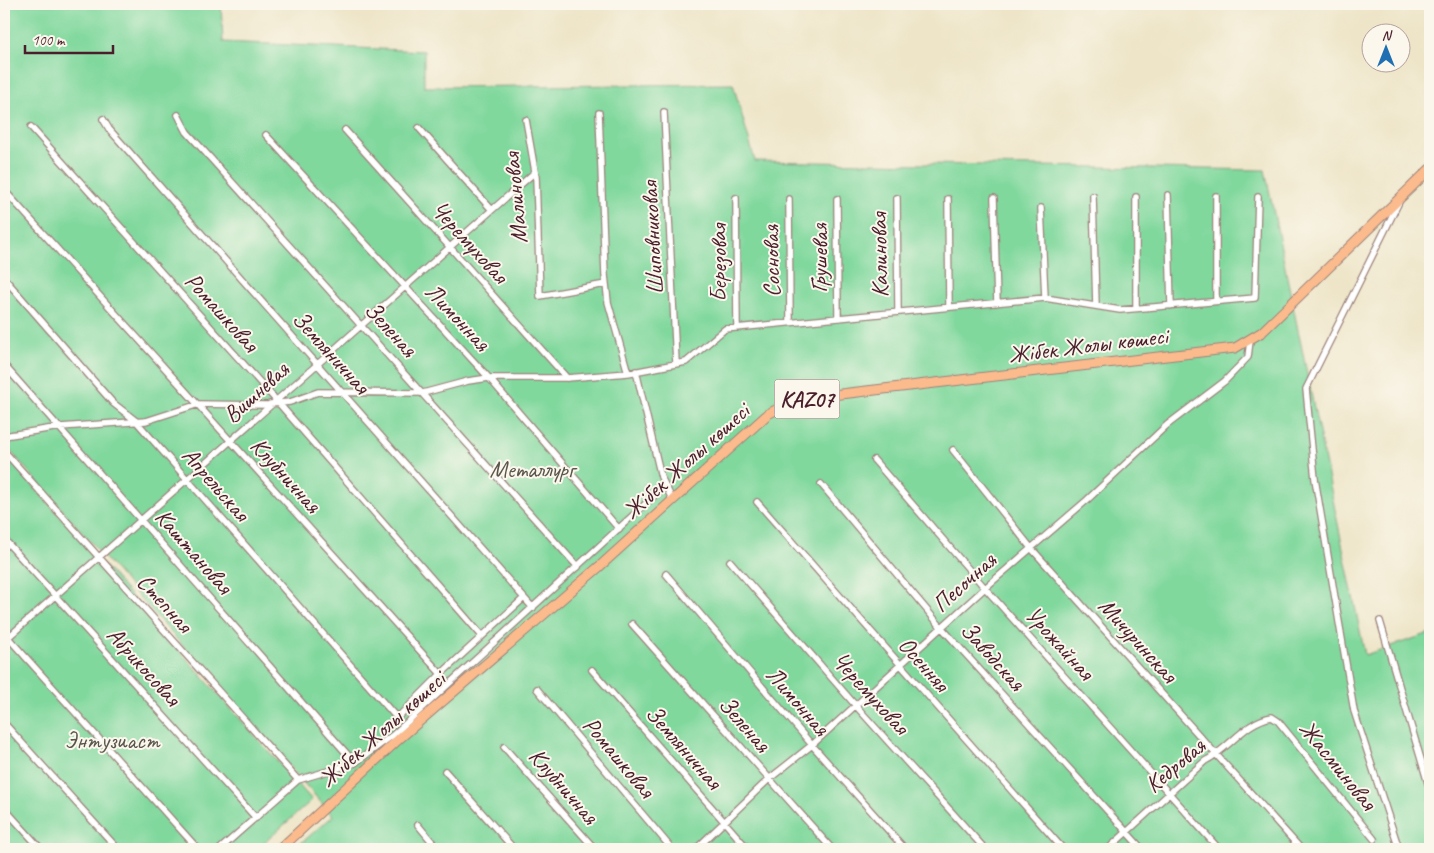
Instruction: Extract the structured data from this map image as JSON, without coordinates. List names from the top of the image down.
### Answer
{
  "streets": {
    "highway": ["Жібек Жолы көшесі", "KAZ07"],
    "street": [
      "Малиновая",
      "Шиповниковая",
      "Черемуховая",
      "Калиновая",
      "Грушевая",
      "Сосновая",
      "Березовая",
      "Ромашковая",
      "Лимонная",
      "Зеленая",
      "Земляничная",
      "Вишневая",
      "Клубничная",
      "Апрельская",
      "Каштановая",
      "Песочная",
      "Степная",
      "Мичуринская",
      "Урожайная",
      "Заводская",
      "Осенняя",
      "Абрикосовая",
      "Кедровая",
      "Жасминовая"
    ]
  },
  "crossings": [
    ["Малиновая", "Вишневая"],
    ["Черемуховая", "Вишневая"],
    ["Черемуховая", "Песочная"],
    ["Ромашковая", "Вишневая"],
    ["Лимонная", "Вишневая"],
    ["Лимонная", "Песочная"],
    ["Зеленая", "Вишневая"],
    ["Зеленая", "Песочная"],
    ["Жібек Жолы көшесі", "Песочная"],
    ["Земляничная", "Вишневая"],
    ["Земляничная", "Песочная"],
    ["Вишневая", "Клубничная"],
    ["Вишневая", "Апрельская"],
    ["Вишневая", "Каштановая"],
    ["Вишневая", "Степная"],
    ["Вишневая", "Абрикосовая"],
    ["Клубничная", "Апрельская"],
    ["Песочная", "Мичуринская"],
    ["Песочная", "Урожайная"],
    ["Песочная", "Заводская"],
    ["Песочная", "Осенняя"],
    ["Мичуринская", "Кедровая"],
    ["Урожайная", "Кедровая"],
    ["Заводская", "Кедровая"],
    ["Кедровая", "Жасминовая"]
  ],
  "parks": ["Металлург", "Энтузиаст"],
  "scale_bar": "100 m",
  "north": "top"
}
